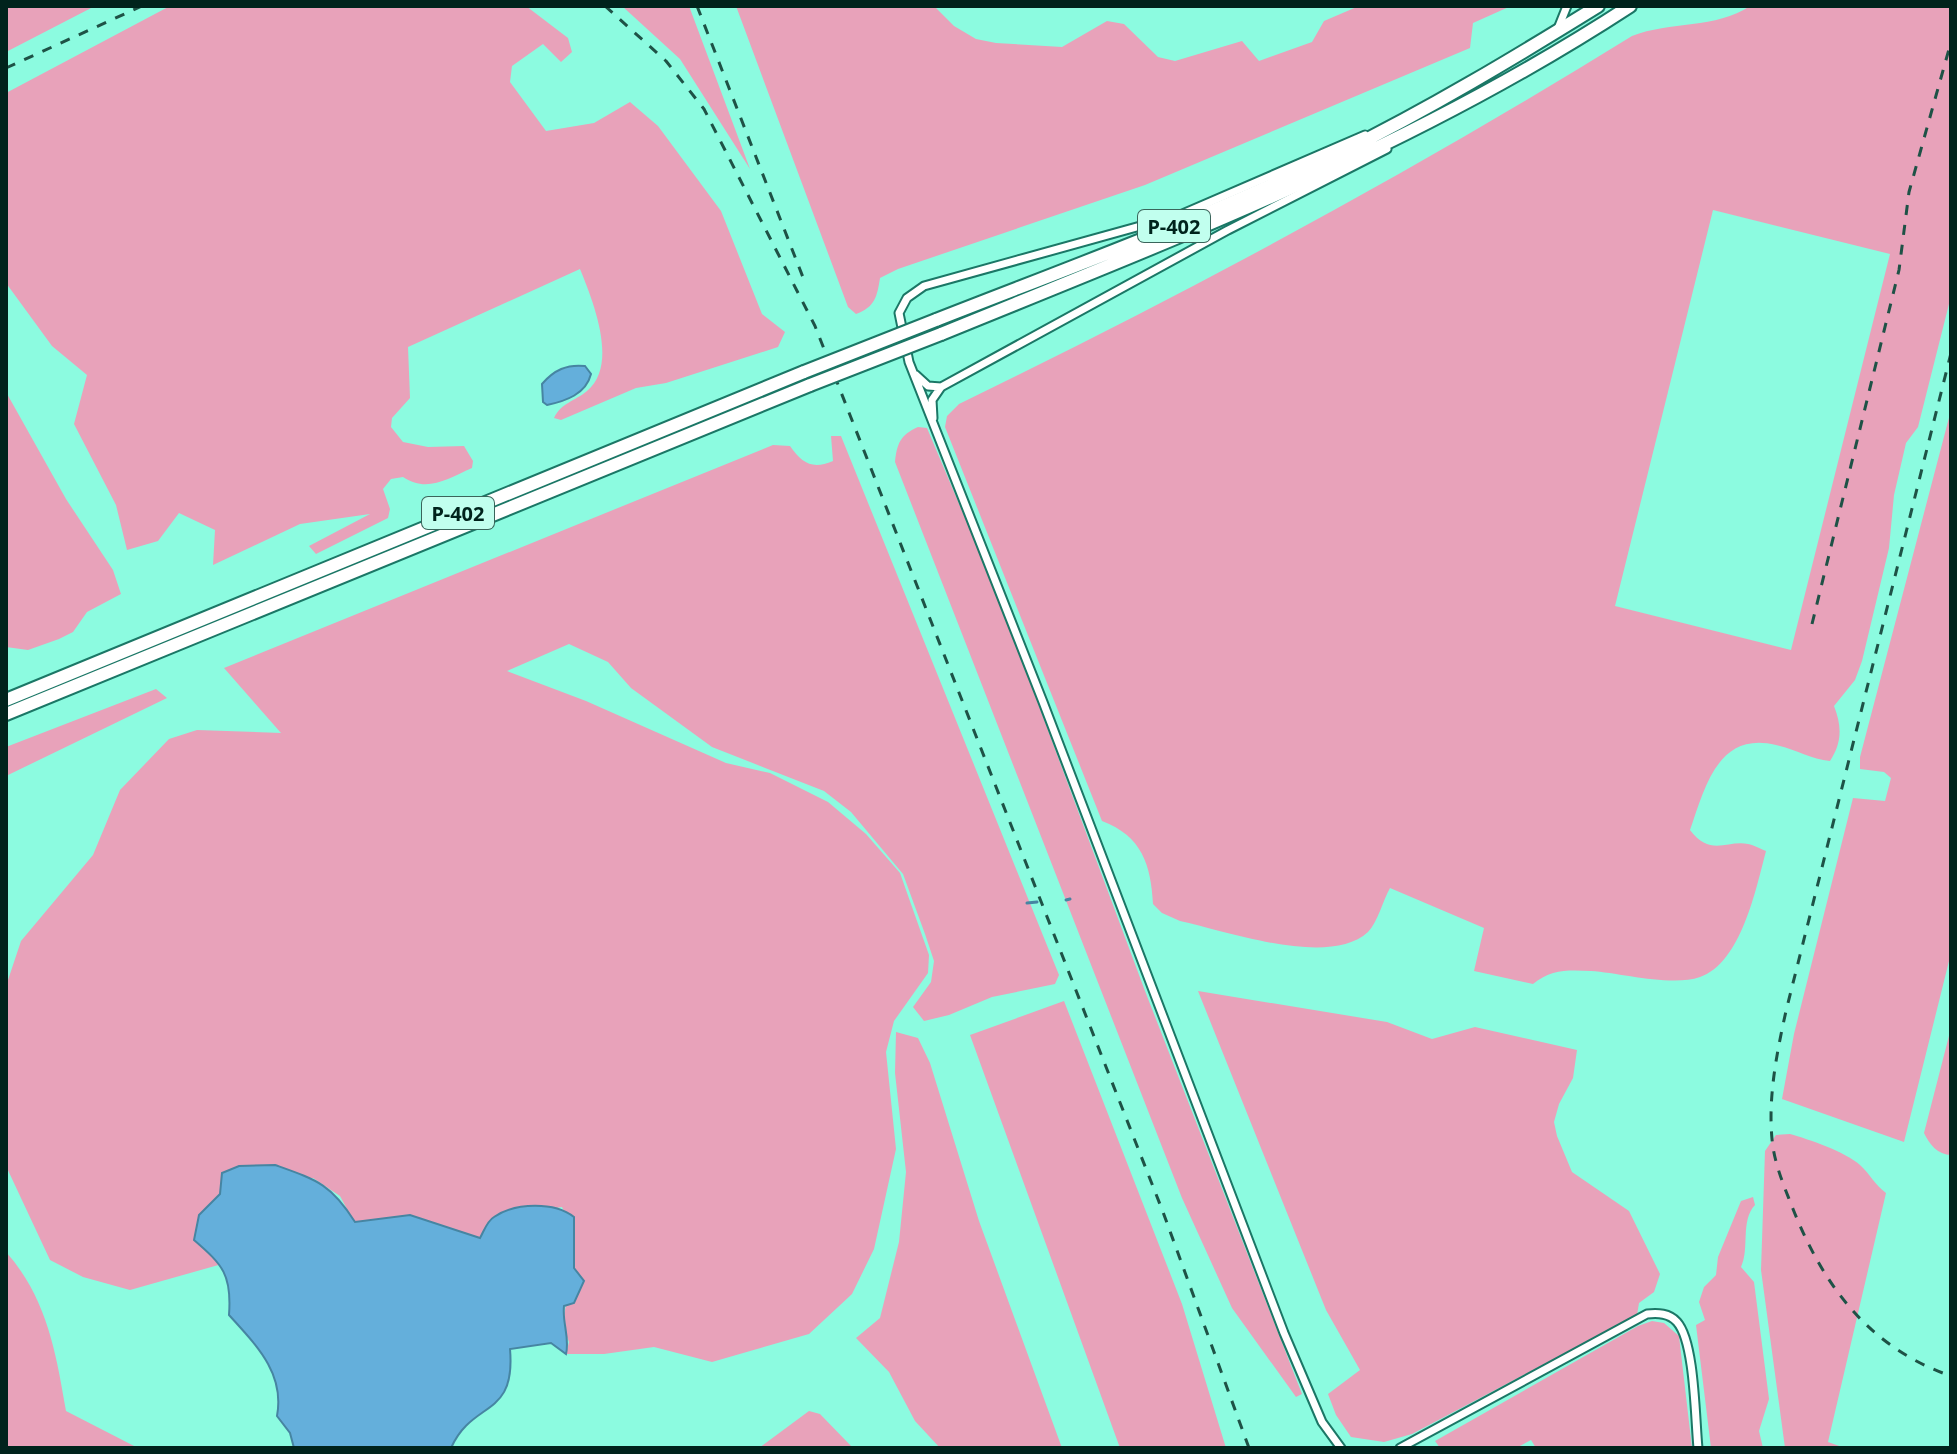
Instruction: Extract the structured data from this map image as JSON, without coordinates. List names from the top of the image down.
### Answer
{
  "streets": {
    "main road": ["Р-402"]
  }
}
